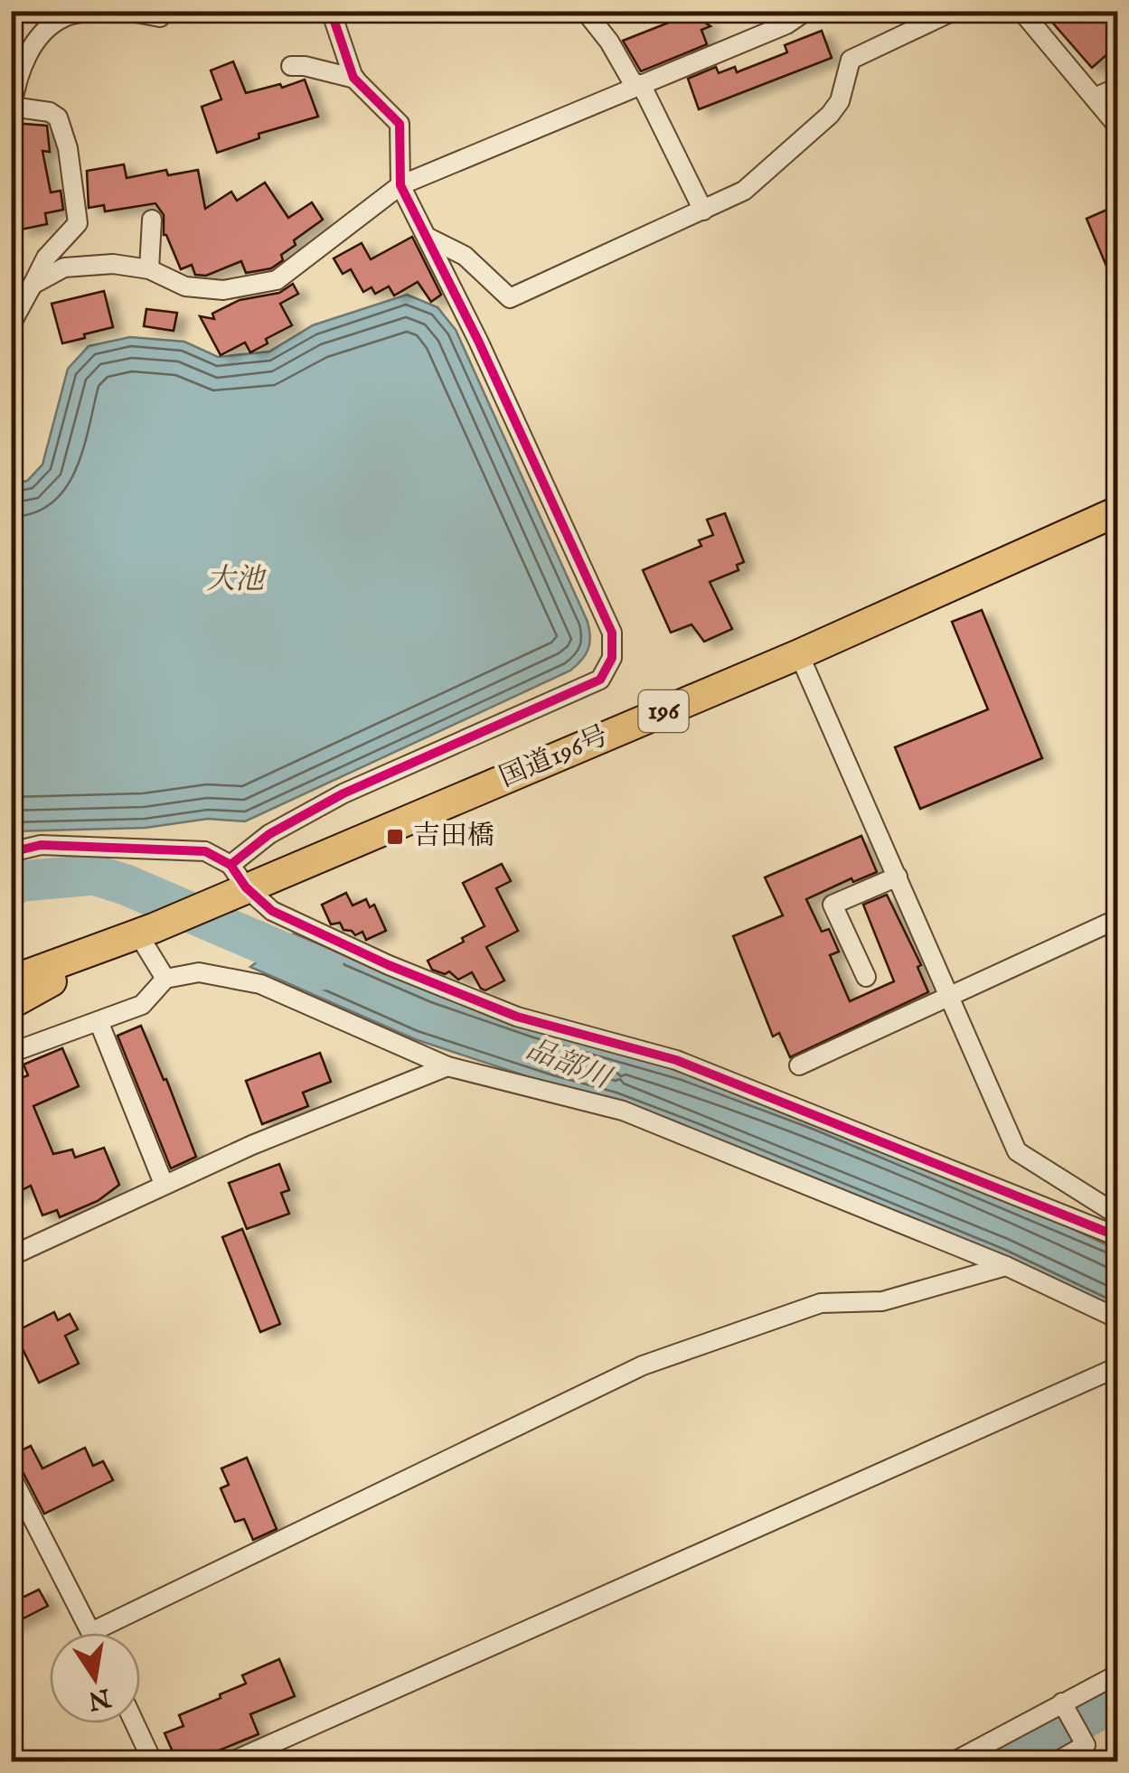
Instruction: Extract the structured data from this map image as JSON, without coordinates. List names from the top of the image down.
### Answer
{
  "streets": {
    "highway": ["196", "国道196号"]
  },
  "water": ["大池", "品部川"],
  "places": {
    "transit": ["吉田橋"]
  },
  "north": "bottom"
}
